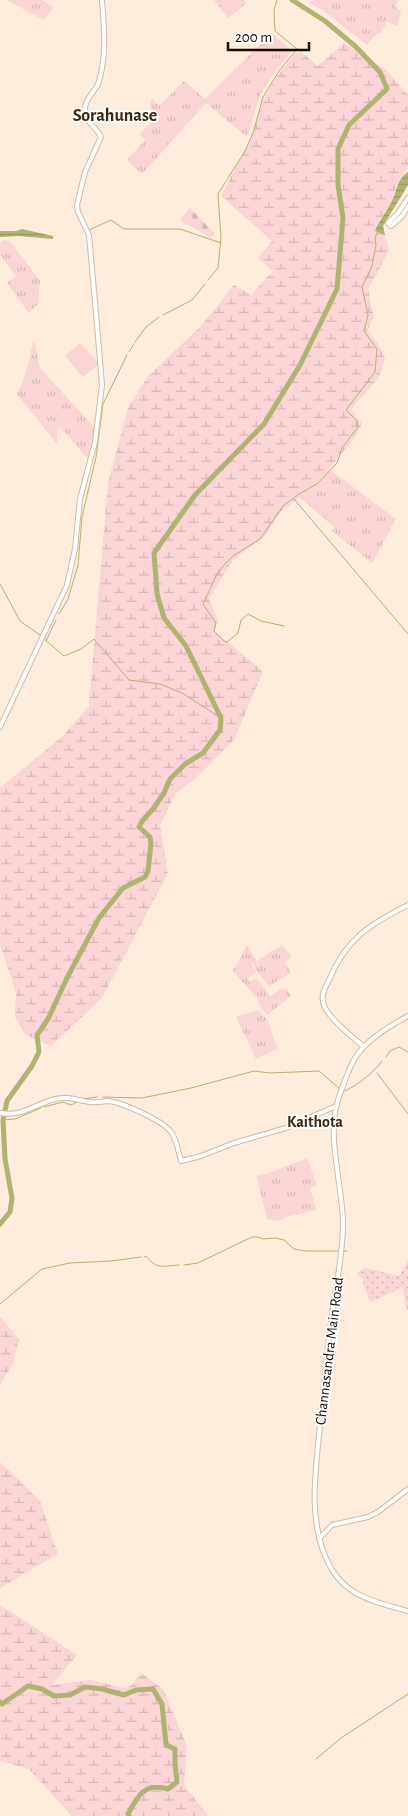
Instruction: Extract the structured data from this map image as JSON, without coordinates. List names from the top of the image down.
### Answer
{
  "streets": {
    "street": ["Channasandra Main Road"]
  },
  "districts": ["Sorahunase", "Kaithota"],
  "scale_bar": "200 m"
}
